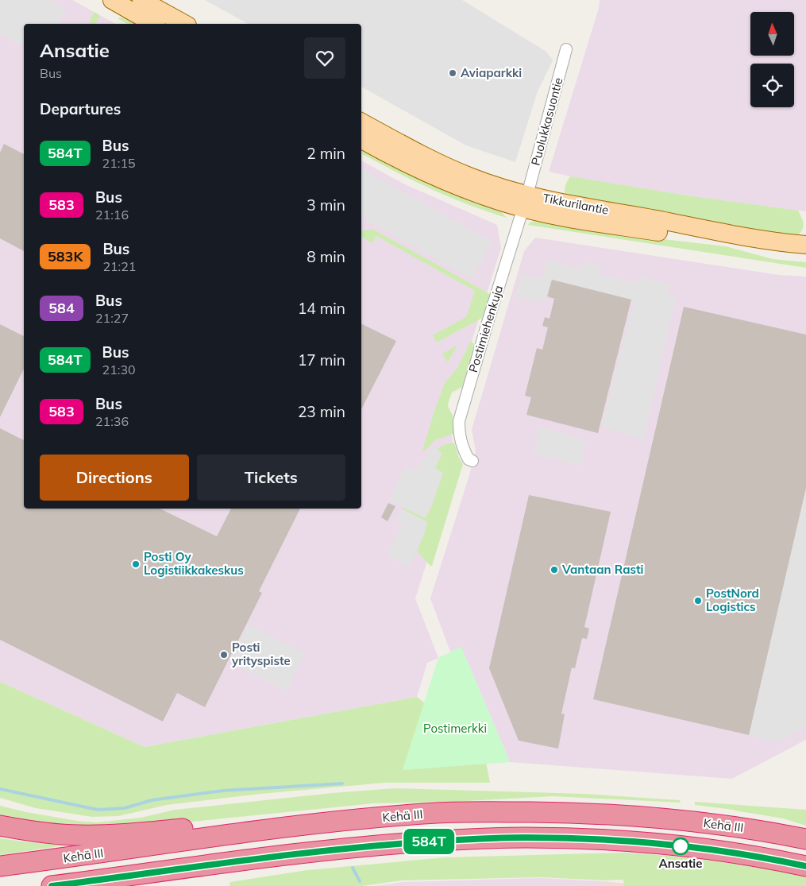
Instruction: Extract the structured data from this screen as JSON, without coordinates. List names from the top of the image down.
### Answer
{
  "streets": {
    "highway": ["Kehä III"],
    "main road": ["Tikkurilantie"],
    "street": ["Puolukkasuontie", "Postimiehenkuja"]
  },
  "crossings": [
    ["Puolukkasuontie", "Tikkurilantie"],
    ["Puolukkasuontie", "Postimiehenkuja"],
    ["Tikkurilantie", "Postimiehenkuja"]
  ],
  "parks": ["Postimerkki"],
  "places": [
    "Aviaparkki",
    "Posti Oy Logistiikkakeskus",
    "Vantaan Rasti",
    "PostNord Logistics",
    "Posti yrityspiste",
    "Ansatie"
  ],
  "lines": ["bus line 584T"],
  "north": "top",
  "page": {
    "on_map": "584T",
    "heading": [
      ["Ansatie", "Bus"],
      "Departures"
    ],
    "list": [
      {
        "mark": "584T",
        "name": "Bus",
        "note": "21:15",
        "value": "2 min"
      },
      {
        "mark": "583",
        "name": "Bus",
        "note": "21:16",
        "value": "3 min"
      },
      {
        "mark": "583K",
        "name": "Bus",
        "note": "21:21",
        "value": "8 min"
      },
      {
        "mark": "584",
        "name": "Bus",
        "note": "21:27",
        "value": "14 min"
      },
      {
        "mark": "584T",
        "name": "Bus",
        "note": "21:30",
        "value": "17 min"
      },
      {
        "mark": "583",
        "name": "Bus",
        "note": "21:36",
        "value": "23 min"
      }
    ],
    "buttons": ["Directions", "Tickets"]
  }
}
